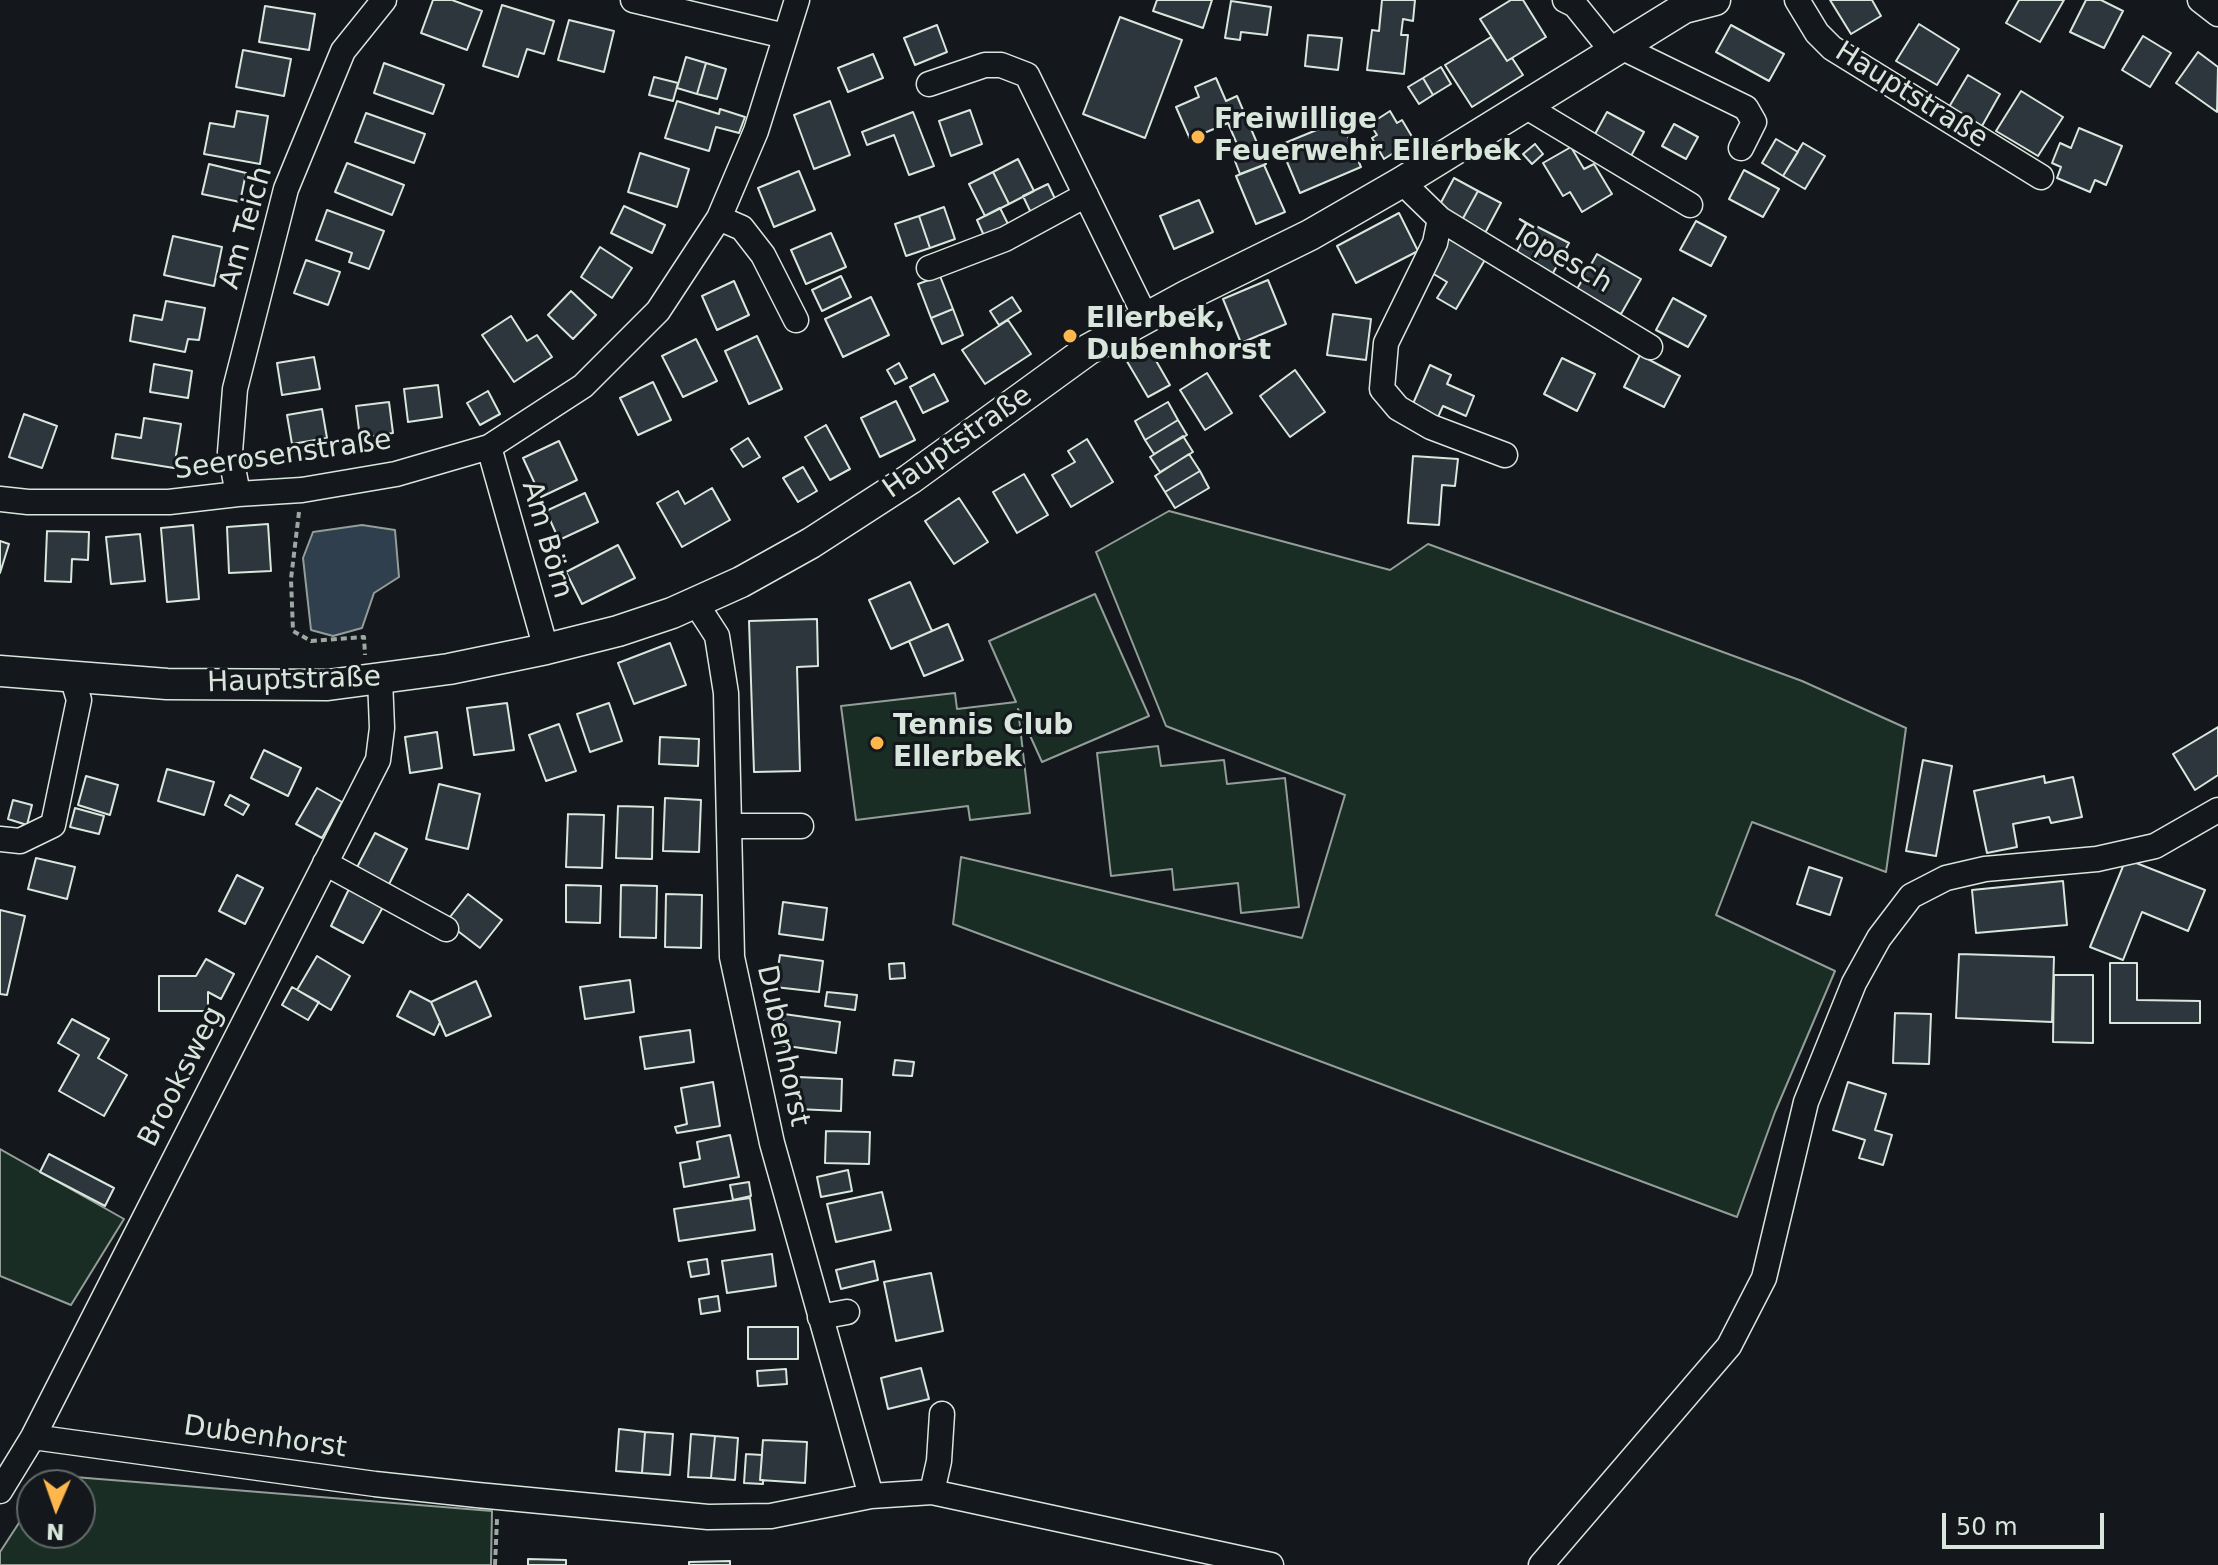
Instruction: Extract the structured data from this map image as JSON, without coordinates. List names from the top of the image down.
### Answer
{
  "streets": {
    "main road": ["Hauptstraße"],
    "street": [
      "Am Teich",
      "Topesch",
      "Seerosenstraße",
      "Am Börn",
      "Dubenhorst",
      "Brooksweg"
    ]
  },
  "crossings": [
    ["Hauptstraße", "Topesch"],
    ["Hauptstraße", "Am Börn"],
    ["Hauptstraße", "Dubenhorst"],
    ["Hauptstraße", "Brooksweg"],
    ["Am Teich", "Seerosenstraße"],
    ["Seerosenstraße", "Am Börn"],
    ["Dubenhorst", "Brooksweg"]
  ],
  "places": ["Freiwillige Feuerwehr Ellerbek", "Ellerbek, Dubenhorst", "Tennis Club Ellerbek"],
  "scale_bar": "50 m",
  "north": "bottom"
}
